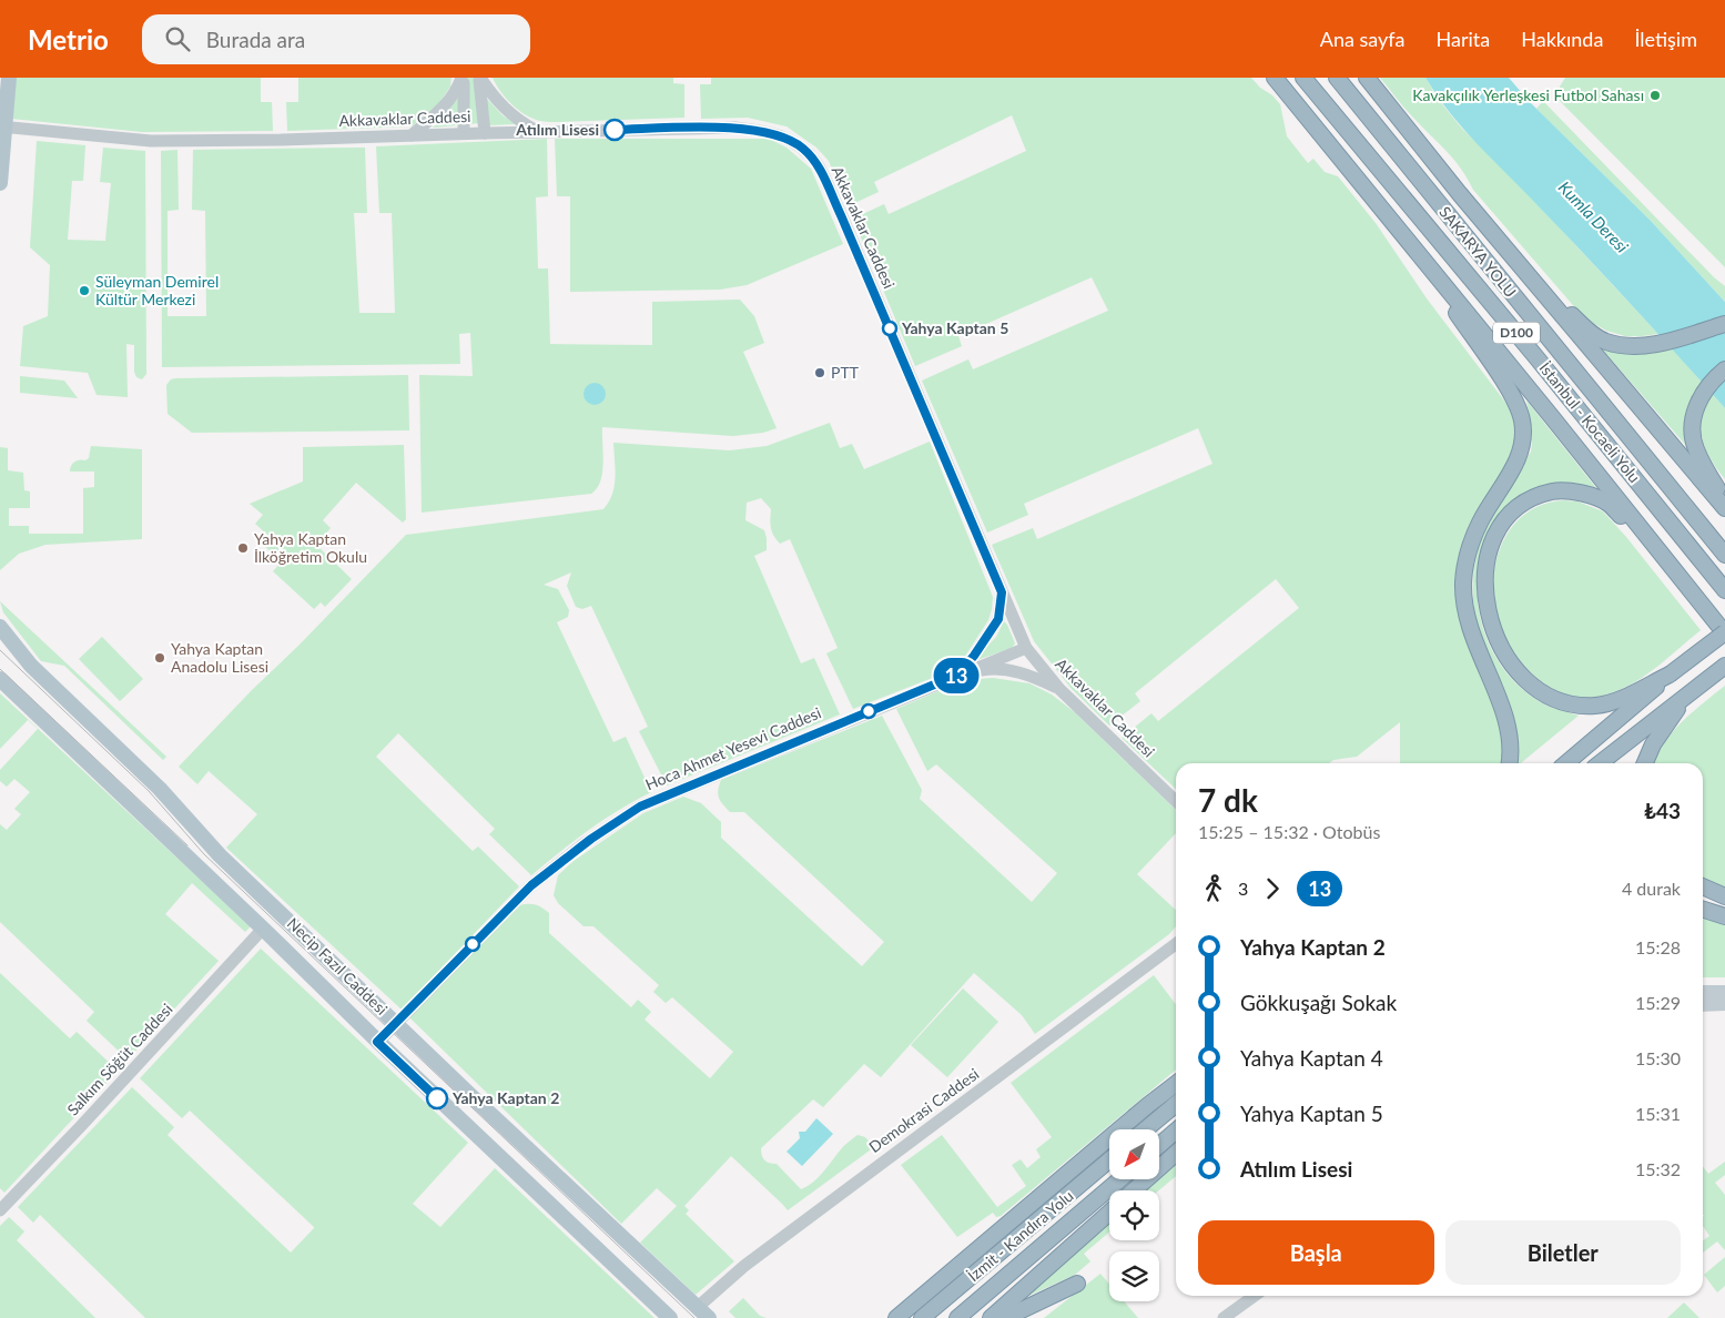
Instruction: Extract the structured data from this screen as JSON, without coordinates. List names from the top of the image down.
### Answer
{
  "streets": {
    "highway": [
      "SAKARYA YOLU",
      "D100",
      "İstanbul - Kocaeli Yolu",
      "İzmit - Kandıra Yolu"
    ],
    "main road": ["Necip Fazıl Caddesi"],
    "street": [
      "Akkavaklar Caddesi",
      "Hoca Ahmet Yesevi Caddesi",
      "Salkım Söğüt Caddesi",
      "Demokrasi Caddesi"
    ]
  },
  "crossings": [
    ["Hoca Ahmet Yesevi Caddesi", "Necip Fazıl Caddesi"],
    ["Necip Fazıl Caddesi", "Salkım Söğüt Caddesi"],
    ["Necip Fazıl Caddesi", "Demokrasi Caddesi"]
  ],
  "water": ["Kumla Deresi"],
  "places": [
    "Kavakçılık Yerleşkesi Futbol Sahası",
    "Atılım Lisesi",
    "Süleyman Demirel Kültür Merkezi",
    "Yahya Kaptan 5",
    "PTT",
    "Yahya Kaptan İlköğretim Okulu",
    "Yahya Kaptan Anadolu Lisesi",
    "Yahya Kaptan 2"
  ],
  "lines": ["bus line 13"],
  "north": "bottom left",
  "page": {
    "header": "Metrio",
    "search": "Burada ara",
    "nav": [
      "Ana sayfa",
      "Harita",
      "Hakkında",
      "İletişim"
    ],
    "on_map": "13",
    "heading": ["7 dk", "15:25 – 15:32 · Otobüs", "₺43"],
    "legs": ["3", "13", "4 durak"],
    "list": [
      {
        "name": "Yahya Kaptan 2",
        "value": "15:28"
      },
      {
        "name": "Gökkuşağı Sokak",
        "value": "15:29"
      },
      {
        "name": "Yahya Kaptan 4",
        "value": "15:30"
      },
      {
        "name": "Yahya Kaptan 5",
        "value": "15:31"
      },
      {
        "name": "Atılım Lisesi",
        "value": "15:32"
      }
    ],
    "buttons": ["Başla", "Biletler"]
  }
}
